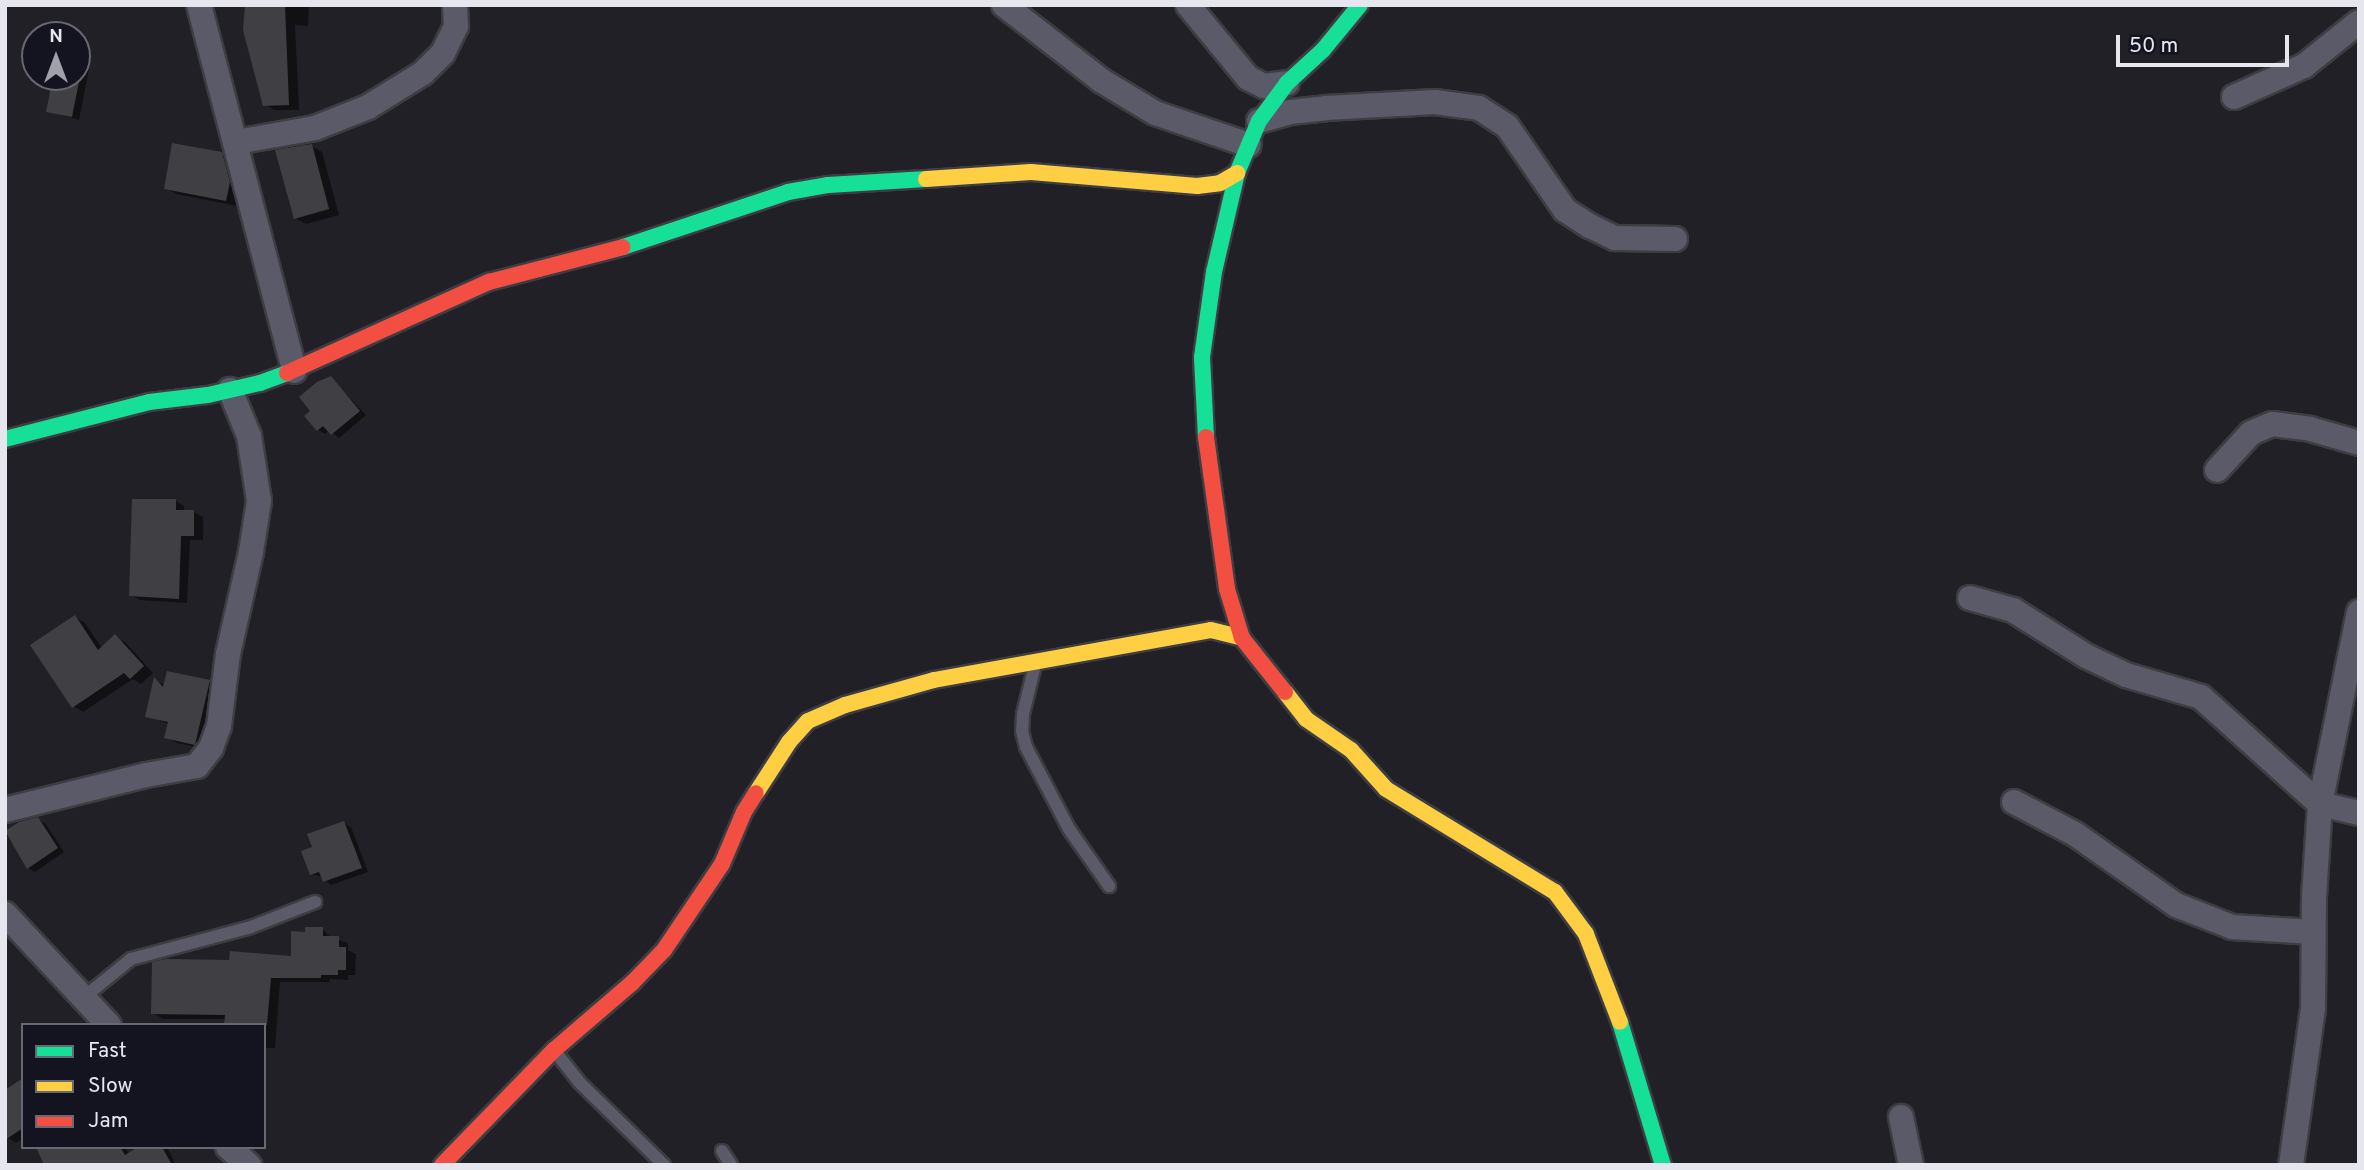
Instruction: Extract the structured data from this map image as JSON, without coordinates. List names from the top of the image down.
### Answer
{
  "legend": ["Fast", "Slow", "Jam"],
  "scale_bar": "50 m",
  "north": "top"
}
